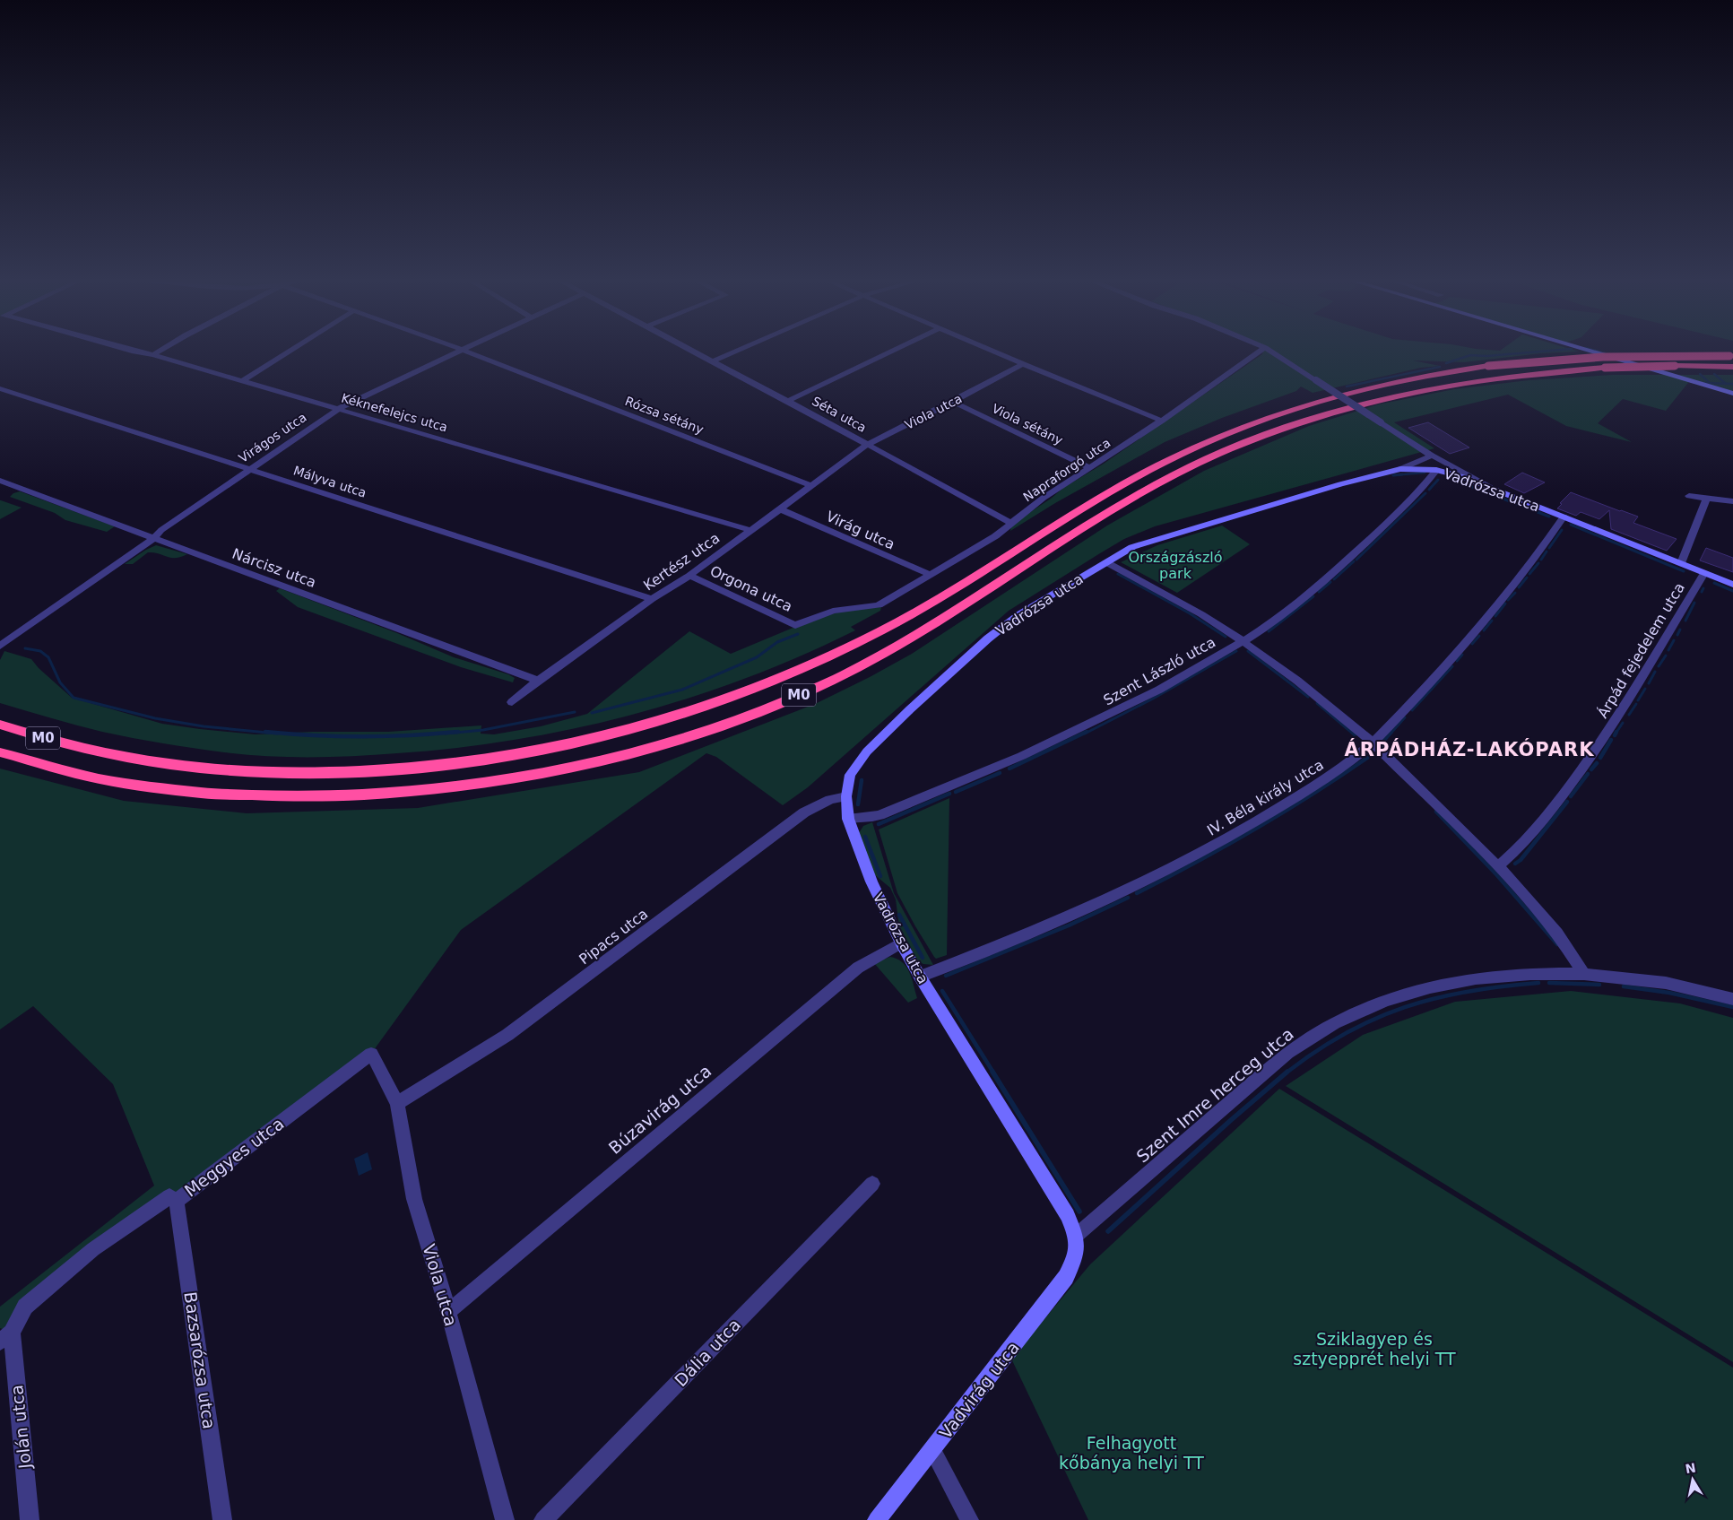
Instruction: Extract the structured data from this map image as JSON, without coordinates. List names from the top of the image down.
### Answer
{
  "streets": {
    "highway": ["M0"],
    "street": [
      "Viola utca",
      "Kéknefelejcs utca",
      "Séta utca",
      "Rózsa sétány",
      "Viola sétány",
      "Virágos utca",
      "Napraforgó utca",
      "Mályva utca",
      "Vadrózsa utca",
      "Virág utca",
      "Kertész utca",
      "Nárcisz utca",
      "Orgona utca",
      "Árpád fejedelem utca",
      "Szent László utca",
      "IV. Béla király utca",
      "Pipacs utca",
      "Szent Imre herceg utca",
      "Búzavirág utca",
      "Meggyes utca",
      "Dália utca",
      "Bazsarózsa utca",
      "Vadvirág utca",
      "Jolán utca"
    ]
  },
  "crossings": [
    ["Viola utca", "Séta utca"],
    ["Viola utca", "Viola sétány"],
    ["Viola utca", "Kertész utca"],
    ["Viola utca", "Pipacs utca"],
    ["Viola utca", "Búzavirág utca"],
    ["Viola utca", "Meggyes utca"],
    ["Kéknefelejcs utca", "Virágos utca"],
    ["Kéknefelejcs utca", "Kertész utca"],
    ["Séta utca", "Napraforgó utca"],
    ["Séta utca", "Kertész utca"],
    ["Rózsa sétány", "Kertész utca"],
    ["Viola sétány", "Napraforgó utca"],
    ["Virágos utca", "Mályva utca"],
    ["Virágos utca", "Nárcisz utca"],
    ["Napraforgó utca", "Virág utca"],
    ["Napraforgó utca", "Orgona utca"],
    ["Mályva utca", "Kertész utca"],
    ["Vadrózsa utca", "Árpád fejedelem utca"],
    ["Vadrózsa utca", "Szent László utca"],
    ["Vadrózsa utca", "IV. Béla király utca"],
    ["Vadrózsa utca", "Pipacs utca"],
    ["Vadrózsa utca", "Szent Imre herceg utca"],
    ["Vadrózsa utca", "Búzavirág utca"],
    ["Vadrózsa utca", "Vadvirág utca"],
    ["Virág utca", "Kertész utca"],
    ["Kertész utca", "Nárcisz utca"],
    ["Kertész utca", "Orgona utca"],
    ["Meggyes utca", "Bazsarózsa utca"],
    ["Meggyes utca", "Jolán utca"]
  ],
  "districts": ["ÁRPÁDHÁZ-LAKÓPARK"],
  "parks": ["Országzászló park", "Sziklagyep és sztyepprét helyi TT", "Felhagyott kőbánya helyi TT"],
  "north": "top"
}
